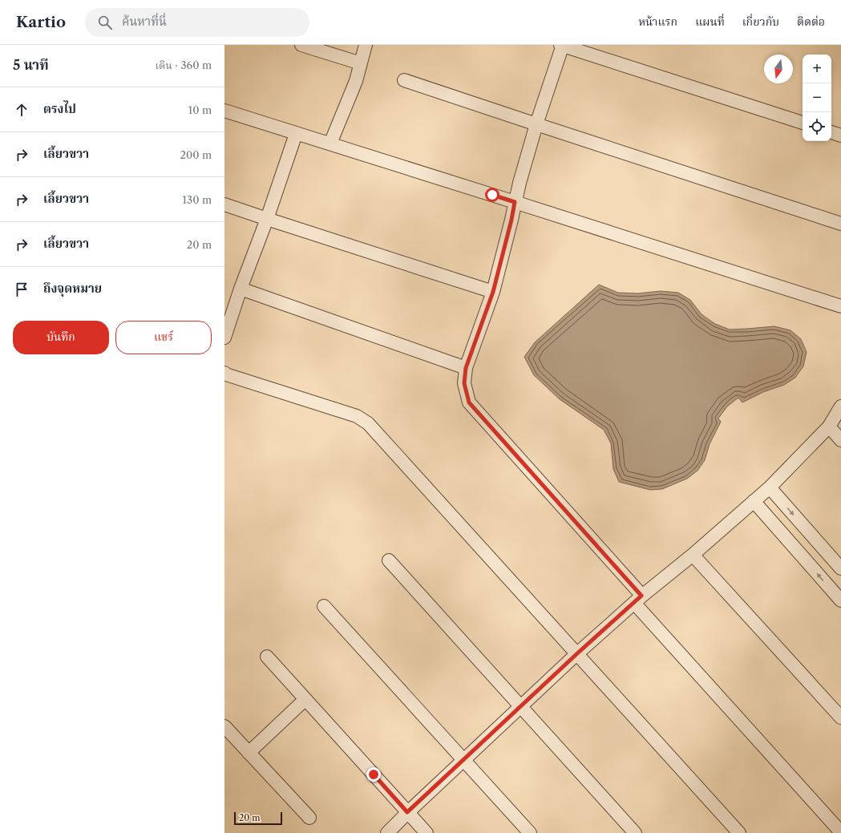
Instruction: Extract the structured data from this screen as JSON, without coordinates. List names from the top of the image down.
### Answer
{
  "scale_bar": "20 m",
  "north": "bottom",
  "page": {
    "header": "Kartio",
    "search": "ค้นหาที่นี่",
    "nav": [
      "หน้าแรก",
      "แผนที่",
      "เกี่ยวกับ",
      "ติดต่อ"
    ],
    "heading": ["5 นาที", "เดิน · 360 m"],
    "map_buttons": ["+", "−"],
    "list": [
      ["ตรงไป", "10 m"],
      ["เลี้ยวขวา", "200 m"],
      ["เลี้ยวขวา", "130 m"],
      ["เลี้ยวขวา", "20 m"],
      "ถึงจุดหมาย"
    ],
    "buttons": ["บันทึก", "แชร์"],
    "scale": "20 m"
  }
}
